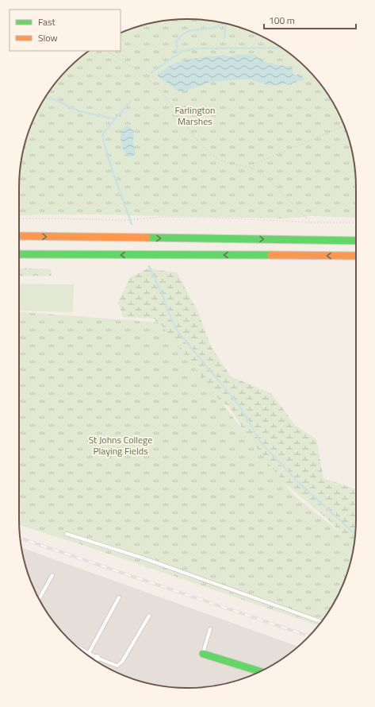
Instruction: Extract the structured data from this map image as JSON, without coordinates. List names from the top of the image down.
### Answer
{
  "parks": ["Farlington Marshes", "St Johns College Playing Fields"],
  "legend": ["Fast", "Slow"],
  "scale_bar": "100 m"
}
